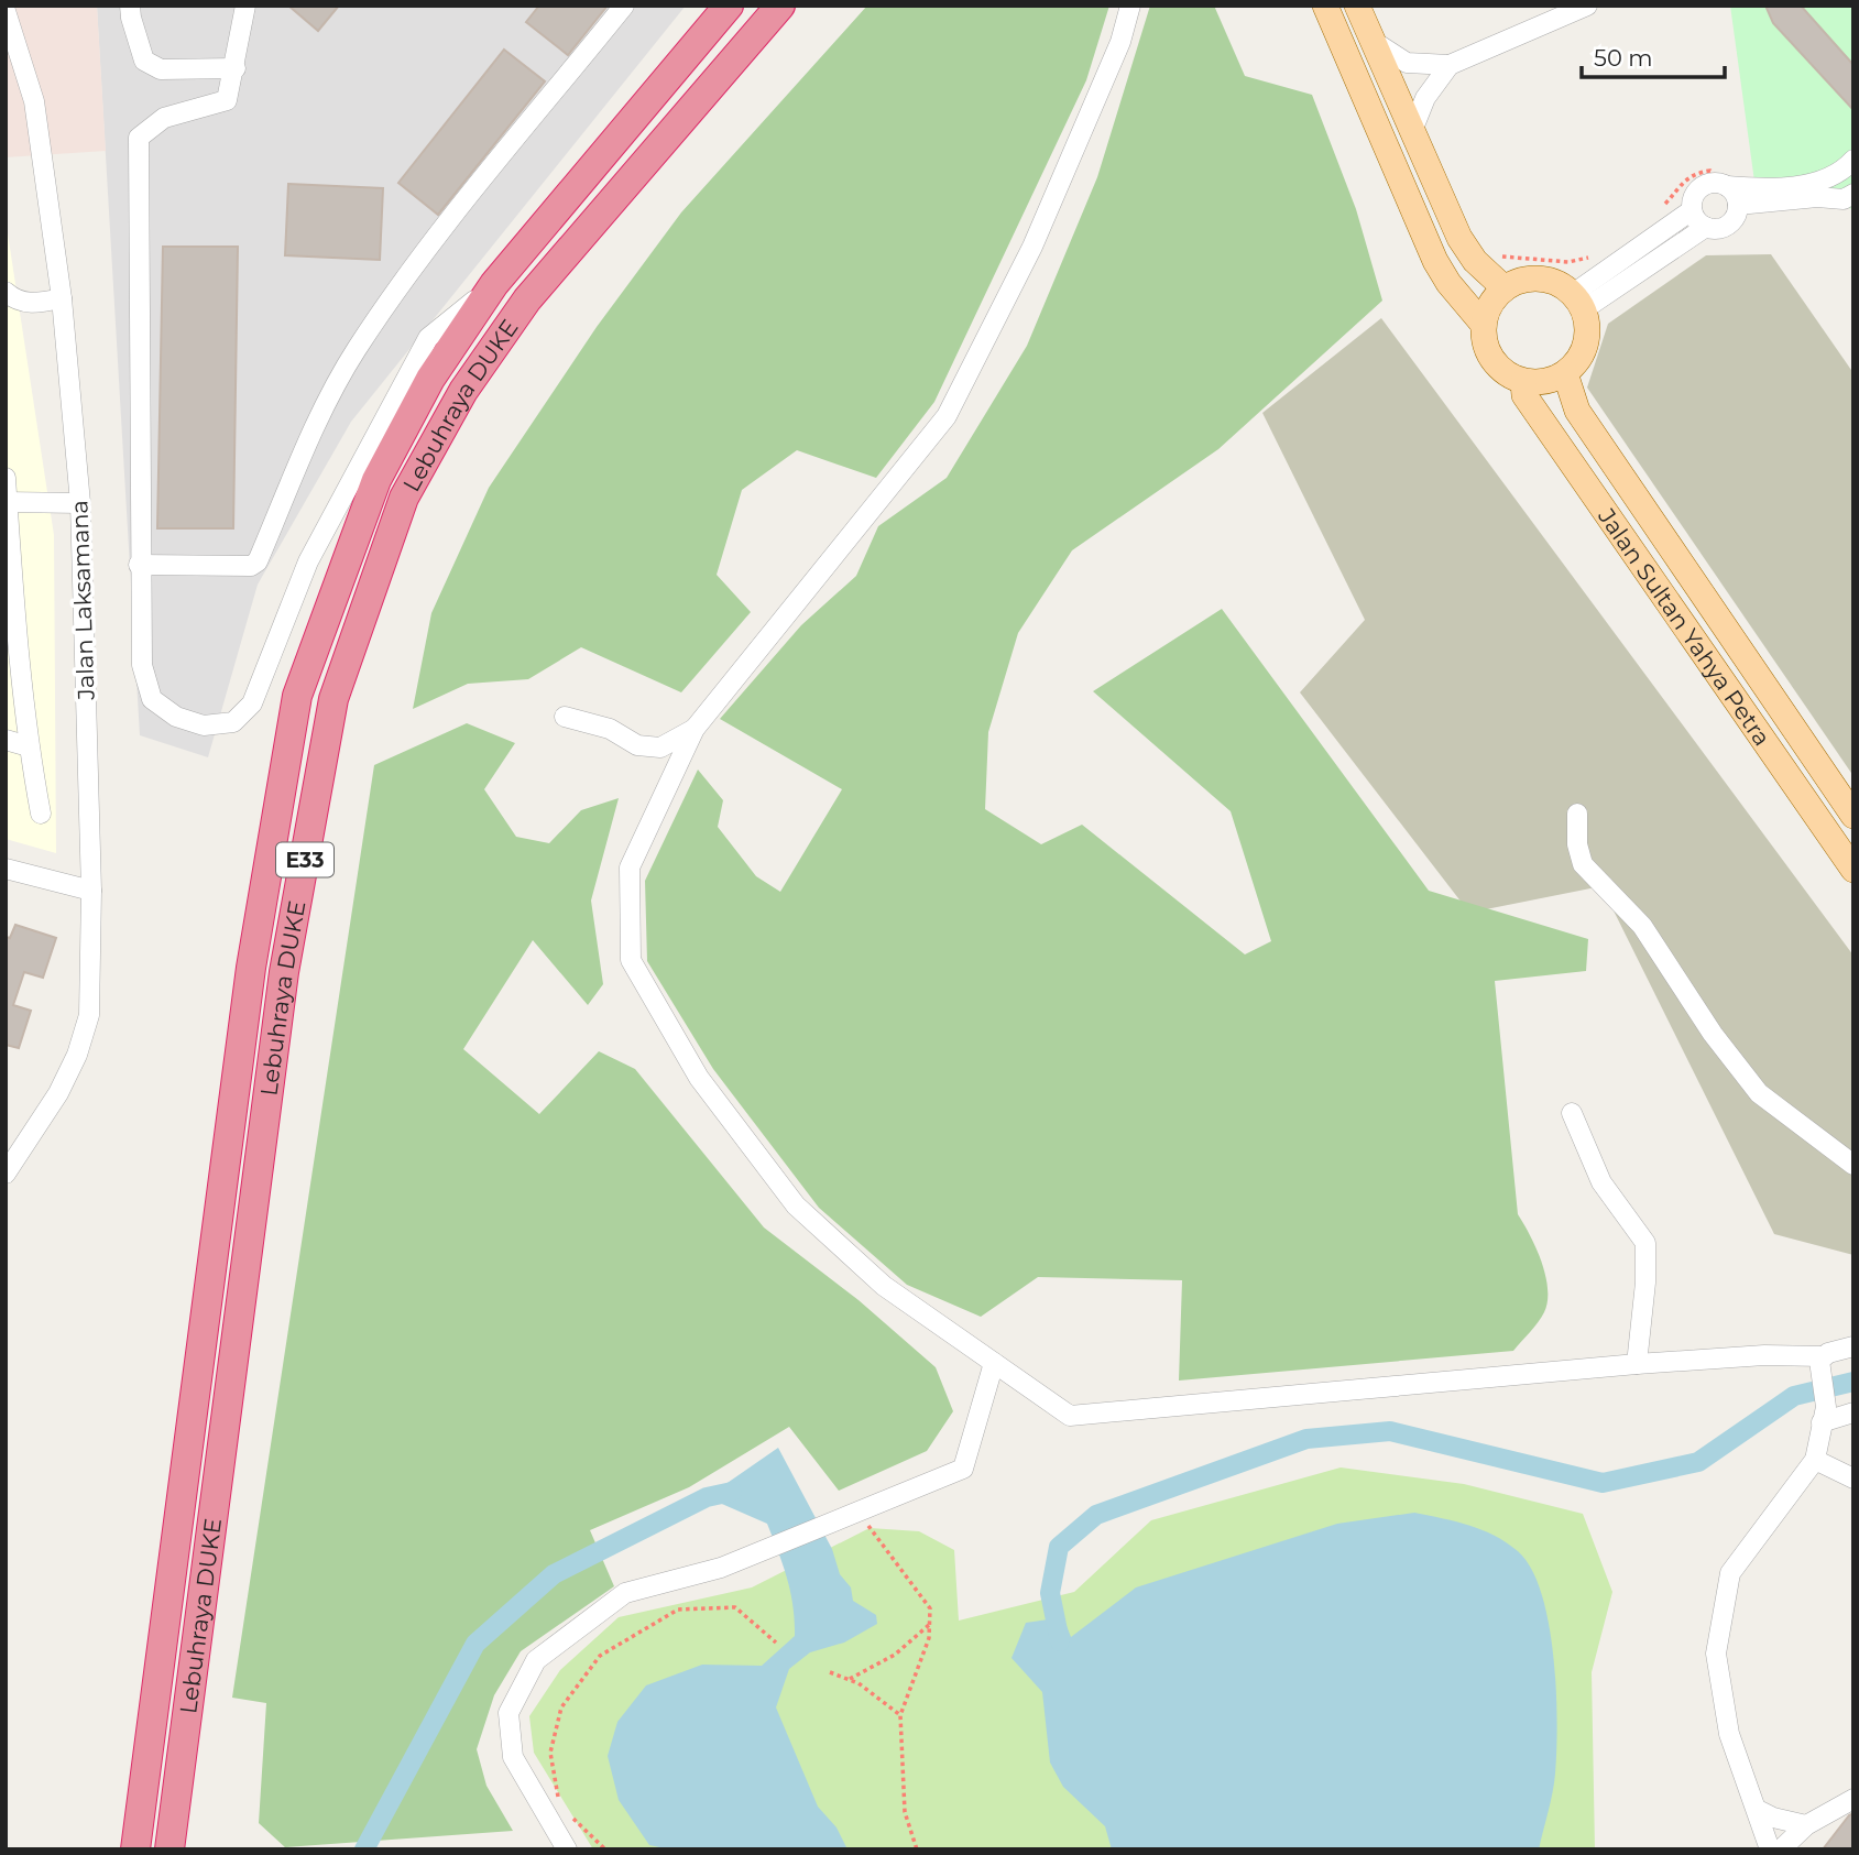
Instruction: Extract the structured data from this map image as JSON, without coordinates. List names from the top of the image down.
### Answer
{
  "streets": {
    "highway": ["Lebuhraya DUKE", "E33"],
    "main road": ["Jalan Sultan Yahya Petra"],
    "street": ["Jalan Laksamana"]
  },
  "scale_bar": "50 m"
}
